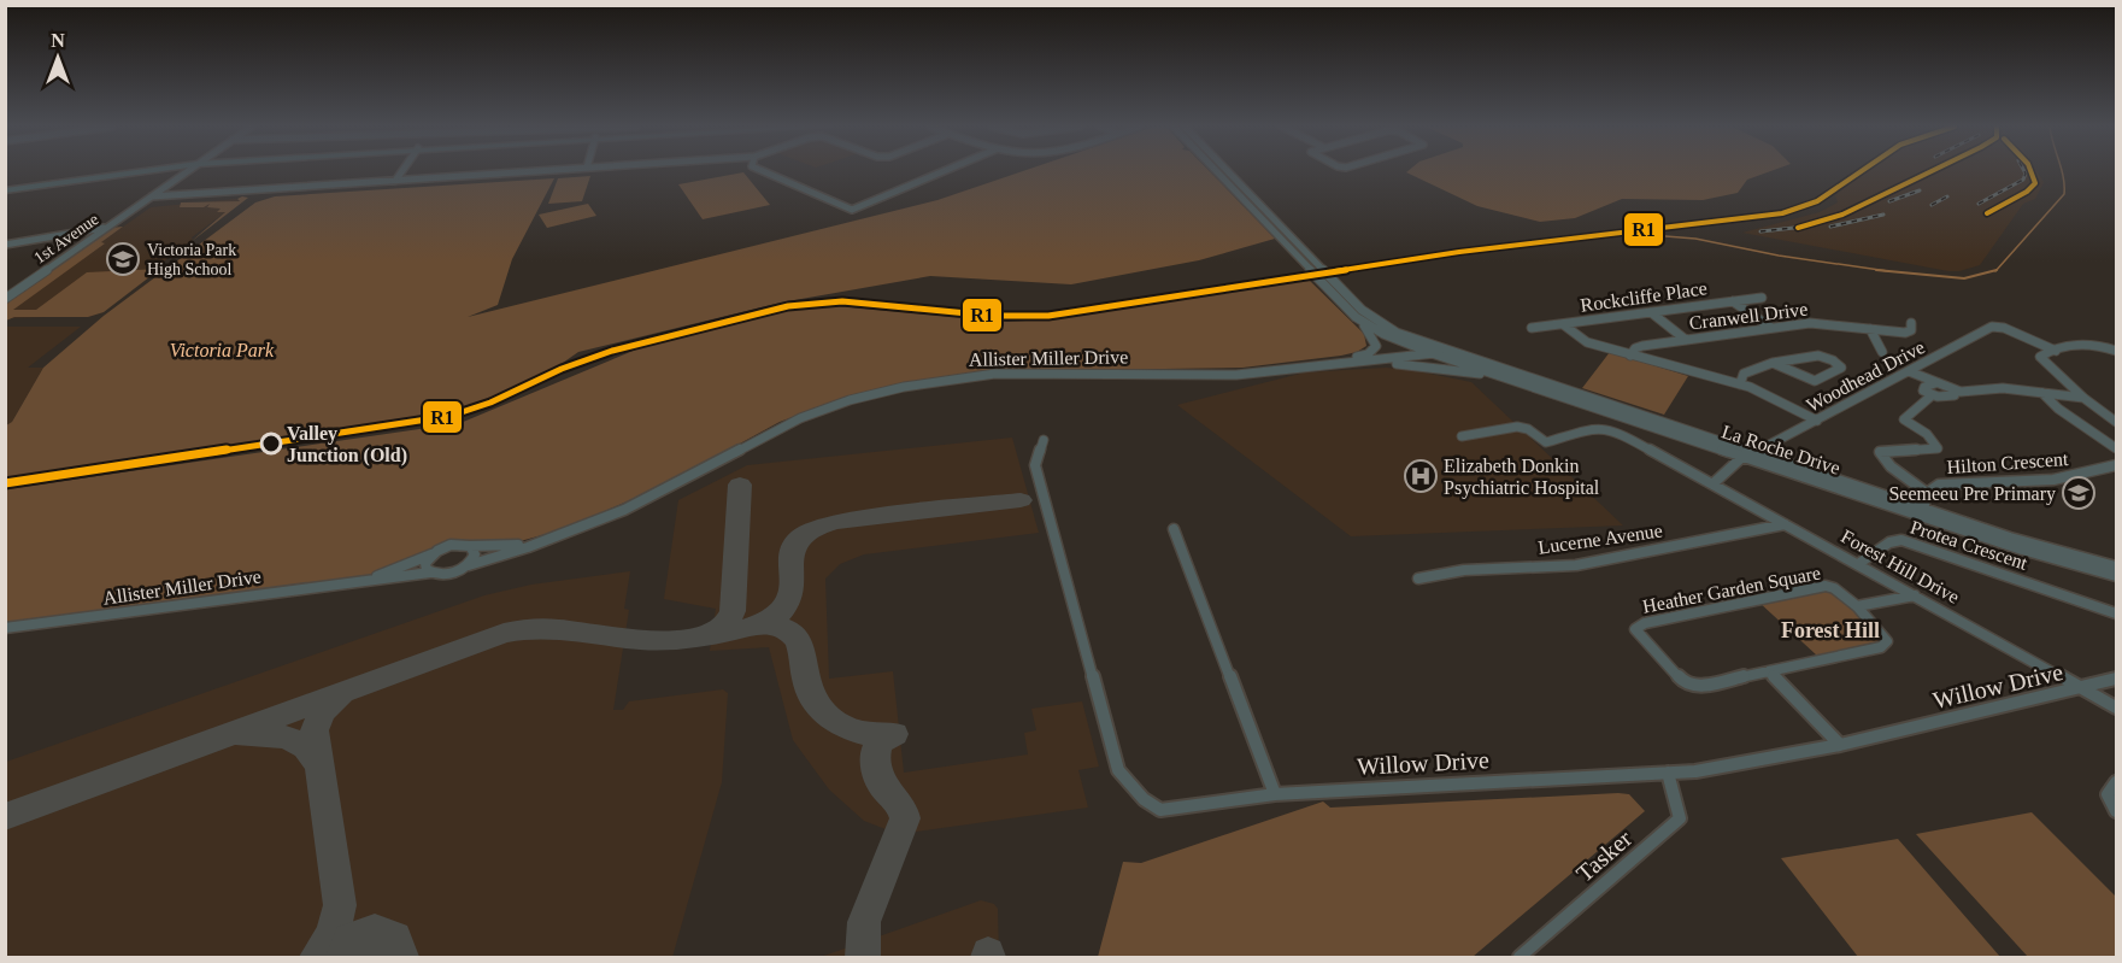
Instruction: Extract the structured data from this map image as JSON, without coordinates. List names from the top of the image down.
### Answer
{
  "streets": {
    "street": [
      "1st Avenue",
      "Rockcliffe Place",
      "Cranwell Drive",
      "Allister Miller Drive",
      "Woodhead Drive",
      "La Roche Drive",
      "Hilton Crescent",
      "Lucerne Avenue",
      "Protea Crescent",
      "Forest Hill Drive",
      "Heather Garden Square",
      "Willow Drive",
      "Tasker"
    ]
  },
  "crossings": [
    ["Allister Miller Drive", "La Roche Drive"],
    ["Woodhead Drive", "La Roche Drive"],
    ["La Roche Drive", "Hilton Crescent"],
    ["Lucerne Avenue", "Forest Hill Drive"],
    ["Protea Crescent", "Forest Hill Drive"],
    ["Forest Hill Drive", "Willow Drive"],
    ["Willow Drive", "Tasker"]
  ],
  "districts": ["Forest Hill"],
  "parks": ["Victoria Park"],
  "places": {
    "school or university": ["Victoria Park High School", "Seemeeu Pre Primary"],
    "other": ["Valley Junction (Old)"],
    "hospital": ["Elizabeth Donkin Psychiatric Hospital"]
  },
  "lines": ["transit line R1"],
  "north": "top"
}
